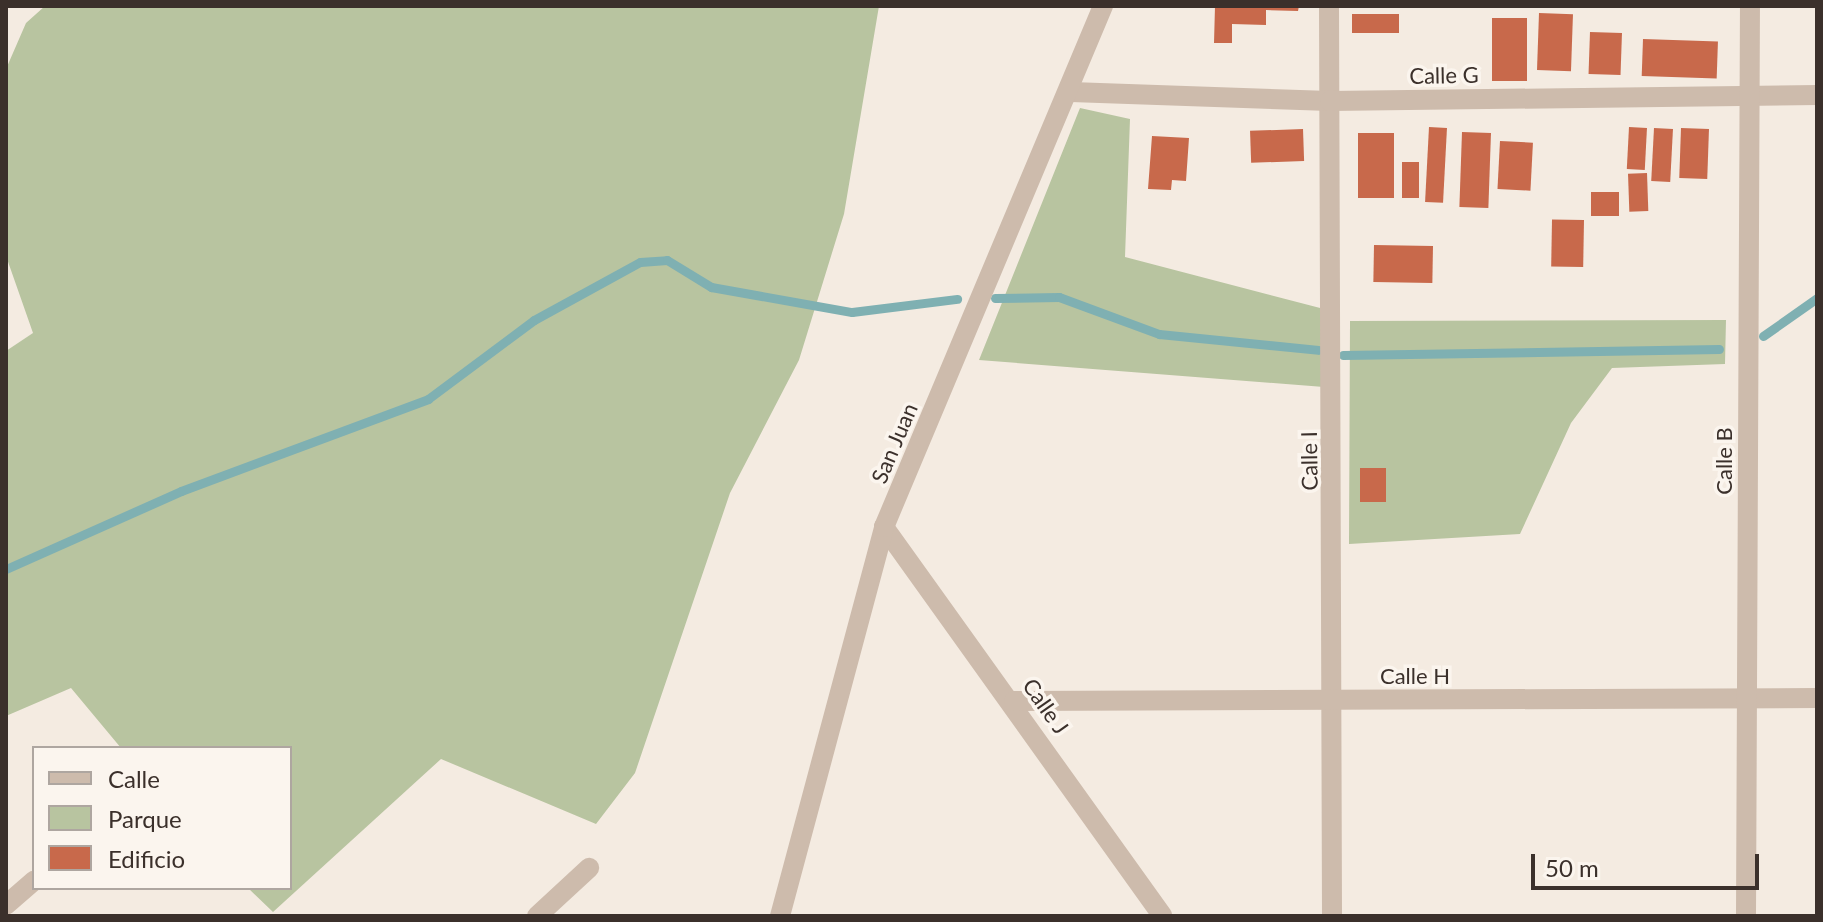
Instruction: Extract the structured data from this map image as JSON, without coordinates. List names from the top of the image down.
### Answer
{
  "streets": {
    "street": [
      "Calle G",
      "San Juan",
      "Calle I",
      "Calle B",
      "Calle H",
      "Calle J"
    ]
  },
  "crossings": [
    ["Calle G", "San Juan"],
    ["Calle G", "Calle I"],
    ["Calle G", "Calle B"],
    ["San Juan", "Calle J"],
    ["Calle I", "Calle H"],
    ["Calle B", "Calle H"],
    ["Calle H", "Calle J"]
  ],
  "legend": ["Calle", "Parque", "Edificio"],
  "scale_bar": "50 m"
}
